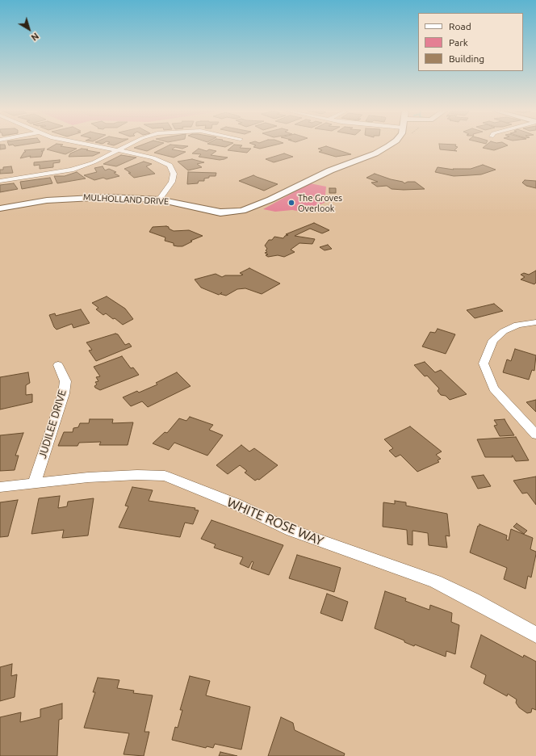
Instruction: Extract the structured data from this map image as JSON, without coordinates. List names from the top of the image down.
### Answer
{
  "streets": {
    "main road": ["MULHOLLAND DRIVE"],
    "street": ["JUDILEE DRIVE", "WHITE ROSE WAY"]
  },
  "crossings": [
    ["JUDILEE DRIVE", "WHITE ROSE WAY"]
  ],
  "places": ["The Groves Overlook"],
  "legend": ["Road", "Park", "Building"],
  "north": "bottom right"
}
